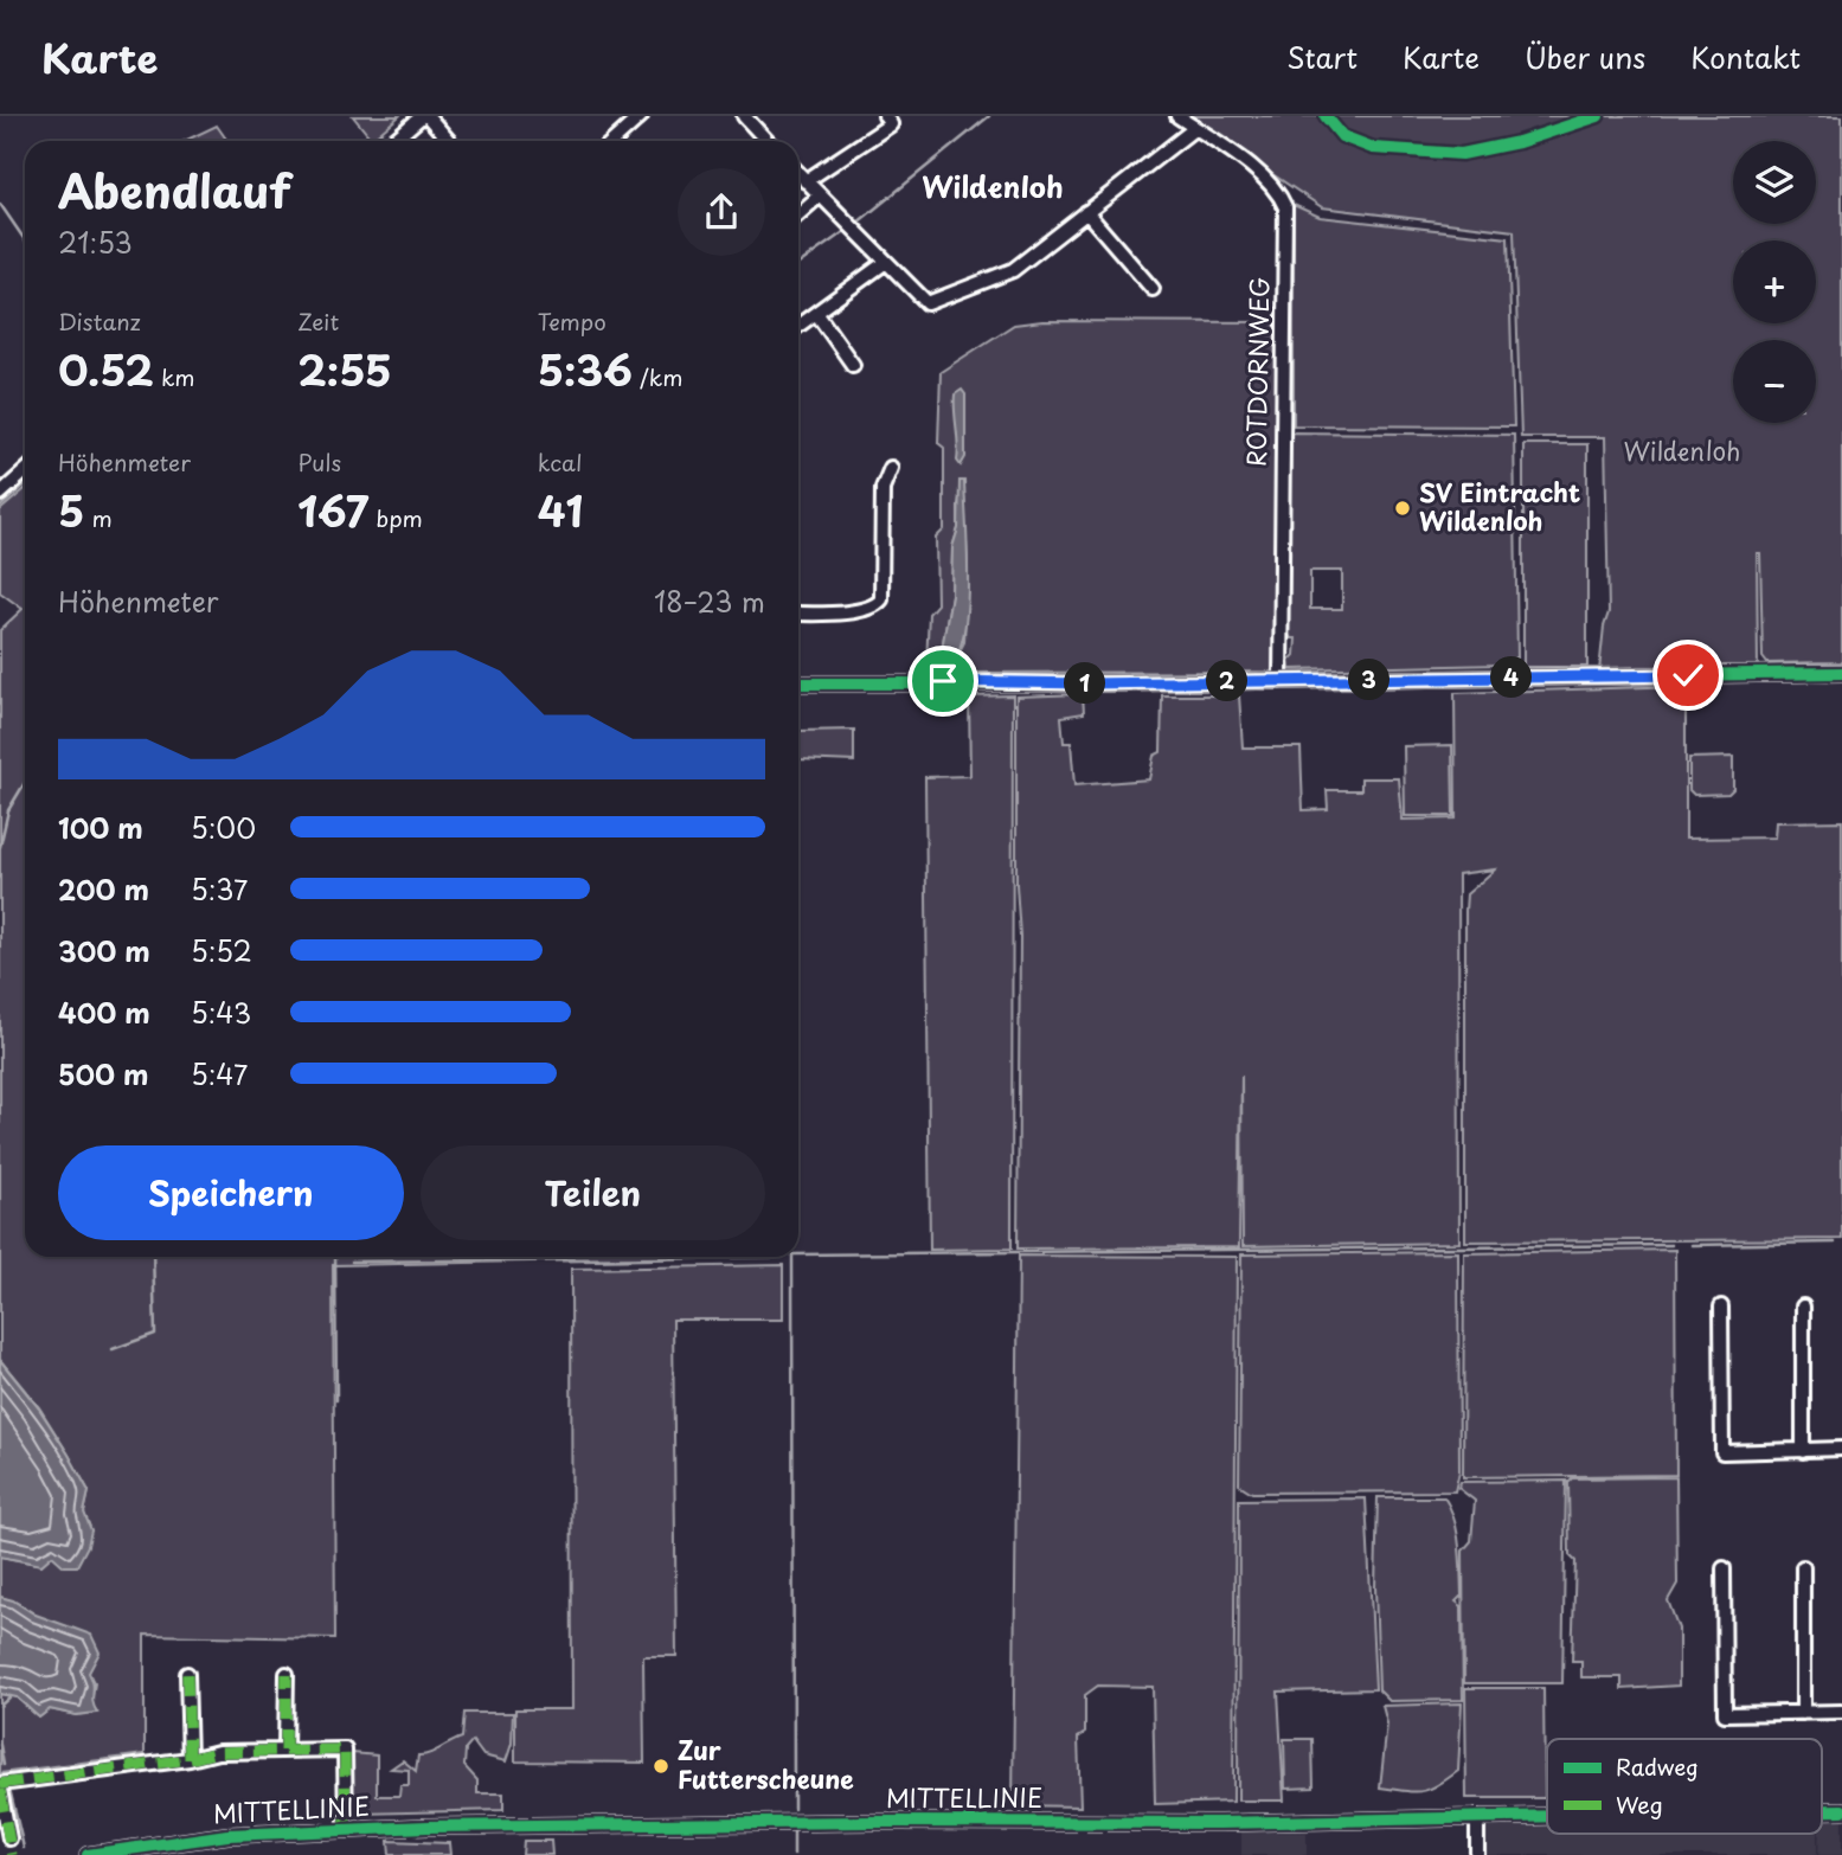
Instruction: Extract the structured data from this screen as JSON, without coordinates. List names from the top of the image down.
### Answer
{
  "streets": {
    "street": ["ROTDORNWEG", "MITTELLINIE"]
  },
  "districts": ["Wildenloh"],
  "parks": ["Wildenloh"],
  "places": ["SV Eintracht Wildenloh", "Zur Futterscheune"],
  "legend": ["Radweg", "Weg"],
  "page": {
    "header": "Karte",
    "nav": [
      "Start",
      "Karte",
      "Über uns",
      "Kontakt"
    ],
    "map_buttons": ["+", "−"],
    "heading": ["Abendlauf", "21:53"],
    "stats": [
      ["Distanz", "0.52 km"],
      ["Zeit", "2:55"],
      ["Tempo", "5:36 /km"],
      ["Höhenmeter", "5 m"],
      ["Puls", "167 bpm"],
      ["kcal", "41"]
    ],
    "chart": ["Höhenmeter", "18–23 m"],
    "pins": [
      "4",
      "3",
      "2",
      "1"
    ],
    "list": [
      {
        "name": "100 m",
        "note": "5:00"
      },
      {
        "name": "200 m",
        "note": "5:37"
      },
      {
        "name": "300 m",
        "note": "5:52"
      },
      {
        "name": "400 m",
        "note": "5:43"
      },
      {
        "name": "500 m",
        "note": "5:47"
      }
    ],
    "buttons": ["Speichern", "Teilen"]
  }
}
